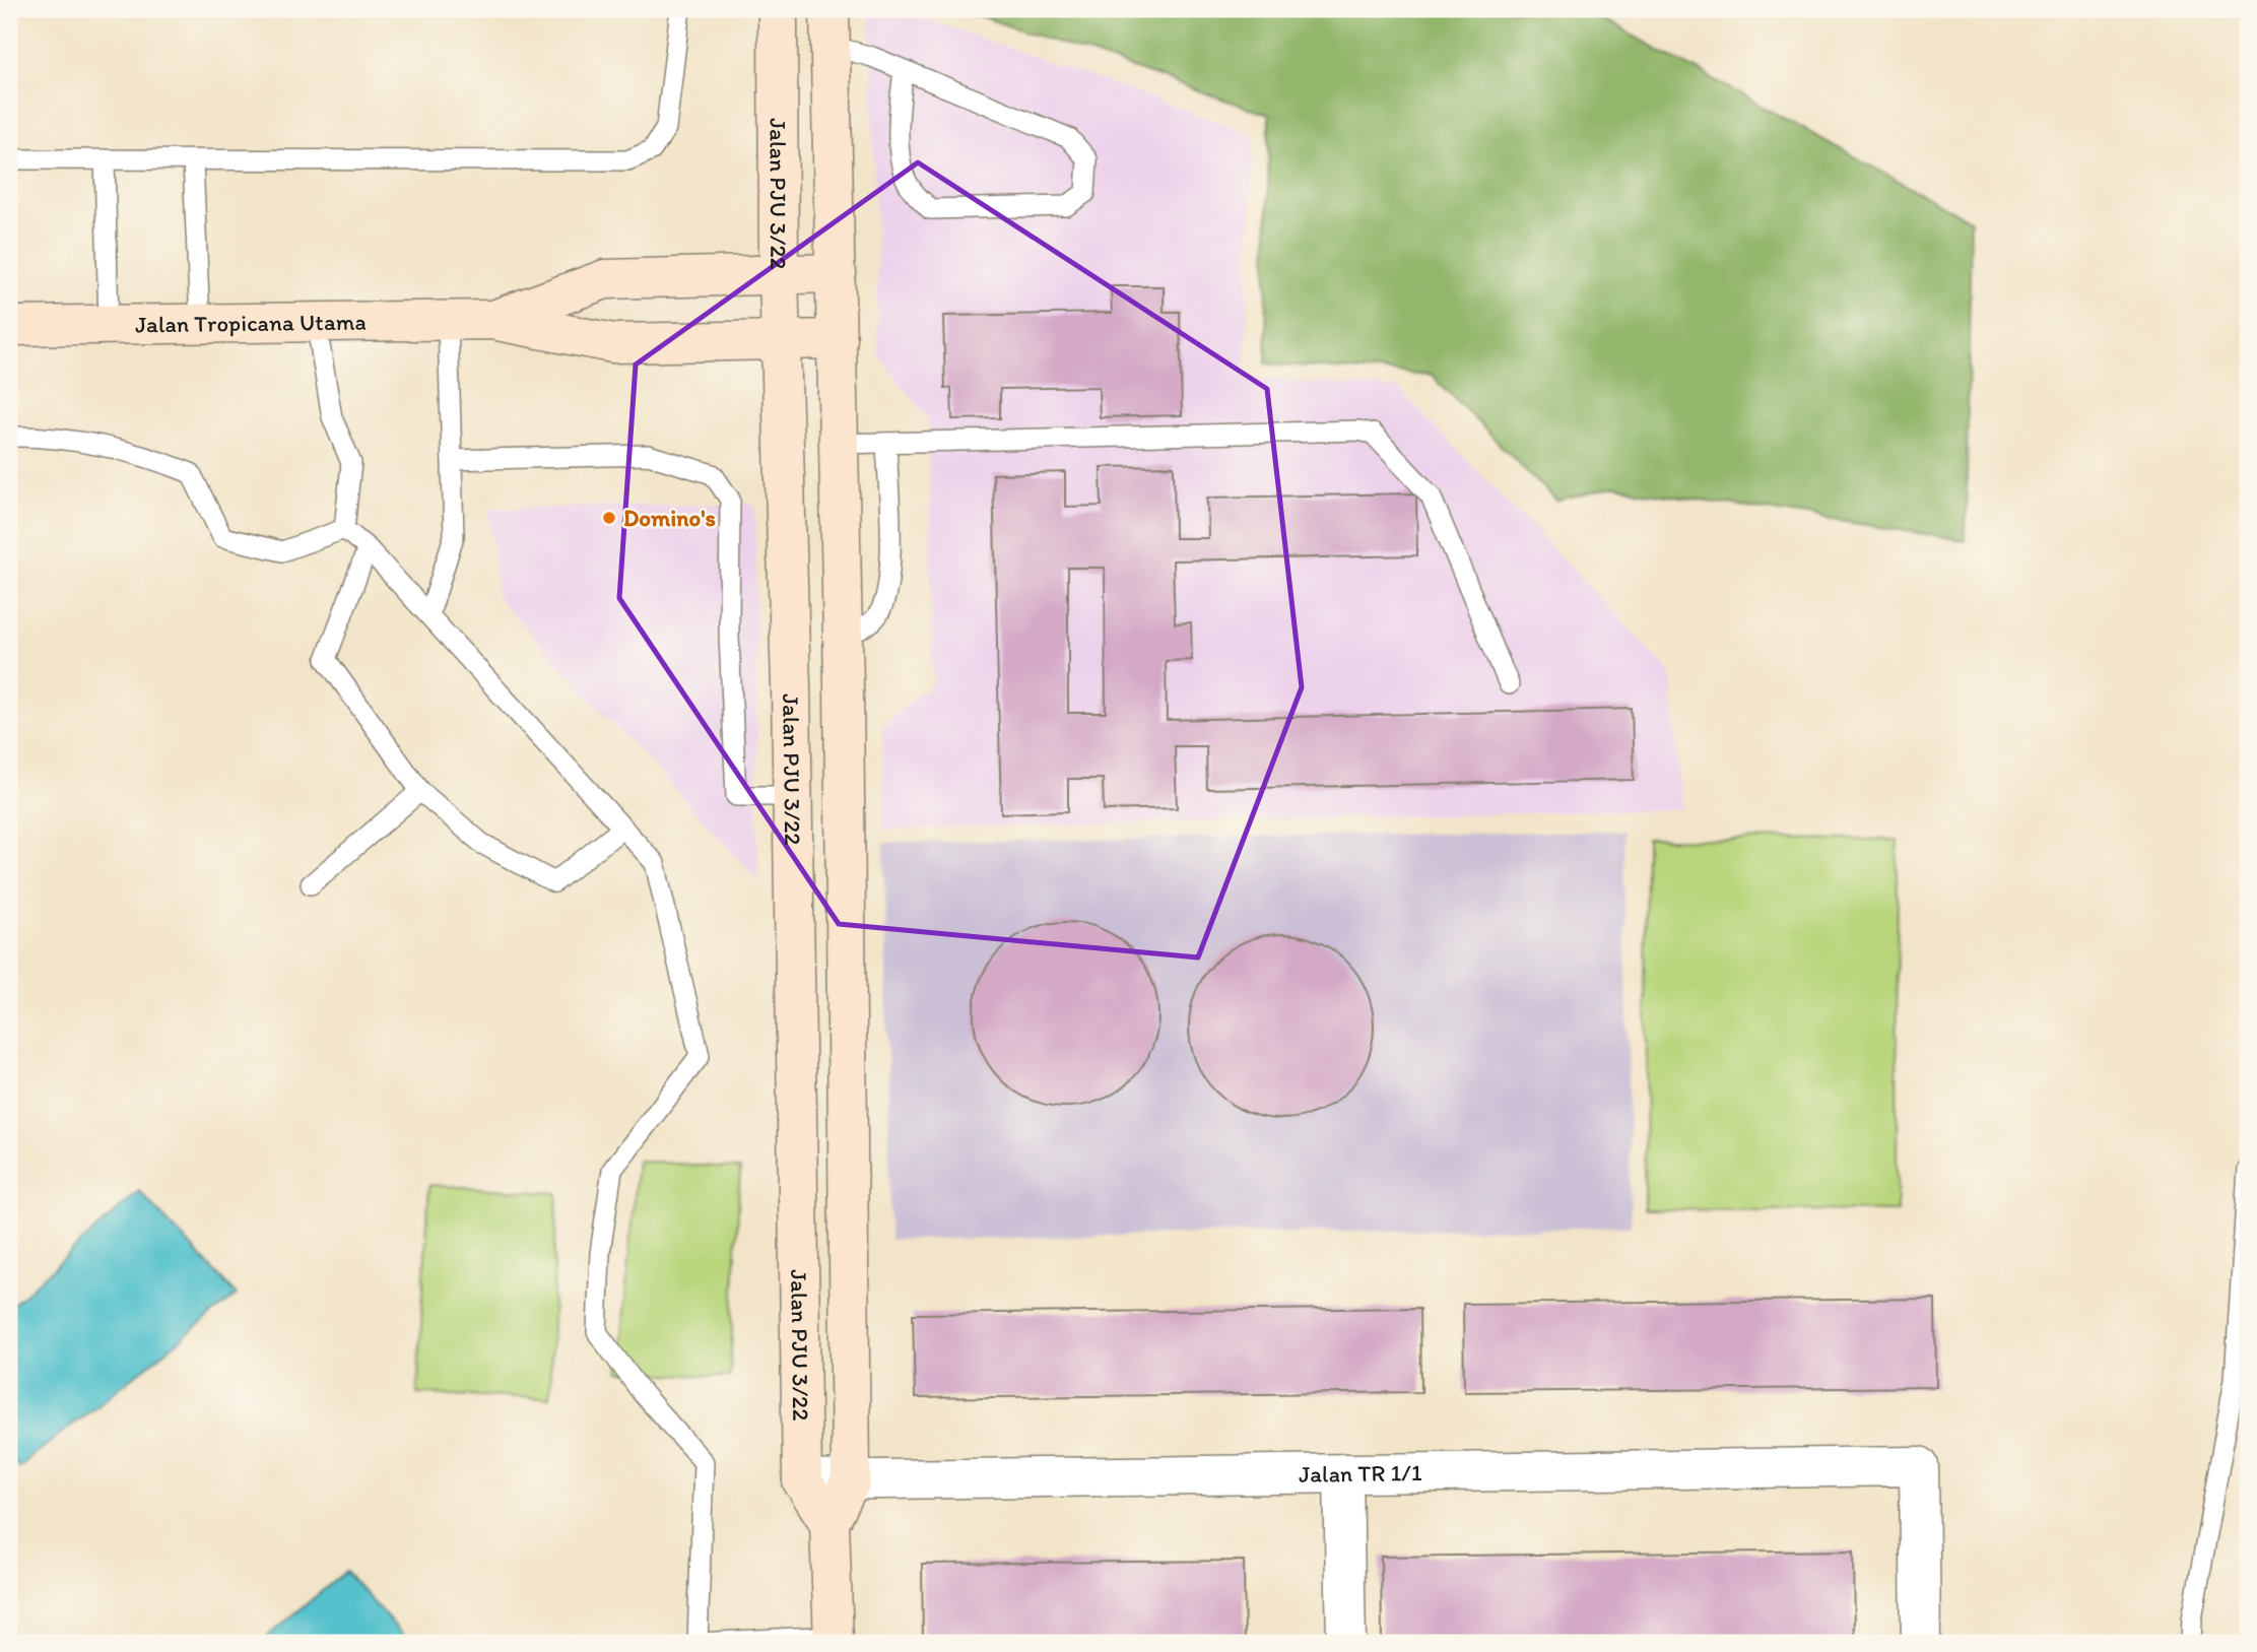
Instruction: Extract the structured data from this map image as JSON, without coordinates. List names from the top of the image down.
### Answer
{
  "streets": {
    "street": ["Jalan PJU 3/22", "Jalan Tropicana Utama", "Jalan TR 1/1"]
  },
  "crossings": [
    ["Jalan PJU 3/22", "Jalan Tropicana Utama"],
    ["Jalan PJU 3/22", "Jalan TR 1/1"]
  ],
  "places": ["Domino's"]
}
